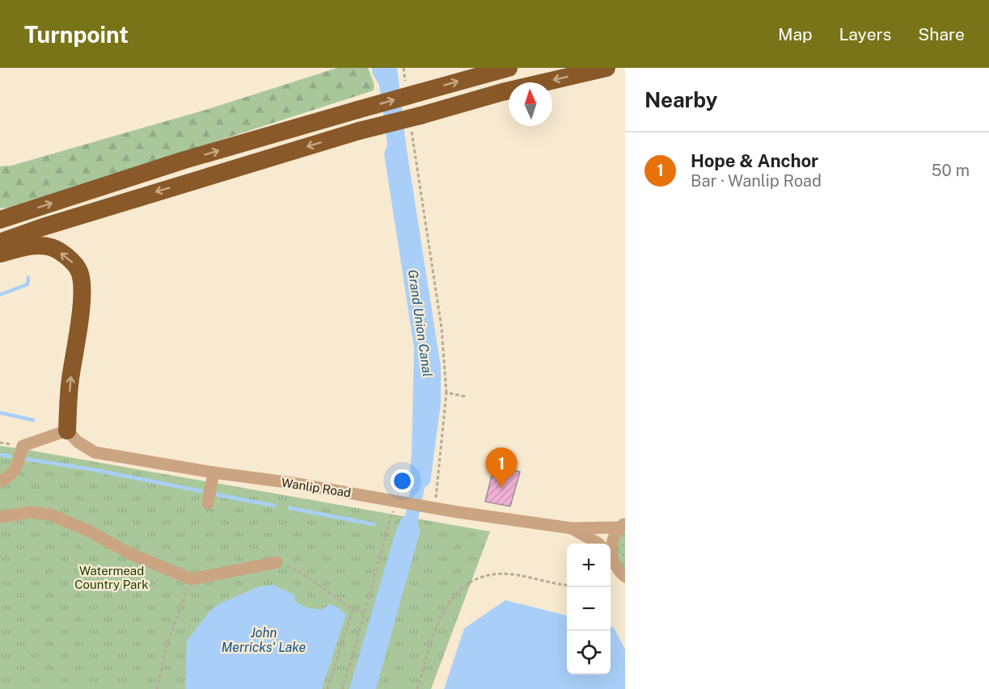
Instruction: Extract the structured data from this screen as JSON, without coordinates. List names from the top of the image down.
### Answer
{
  "streets": {
    "street": ["Wanlip Road"]
  },
  "water": ["Grand Union Canal", "John Merricks' Lake"],
  "parks": ["Watermead Country Park"],
  "north": "top",
  "page": {
    "header": "Turnpoint",
    "nav": ["Map", "Layers", "Share"],
    "heading": "Nearby",
    "list": [
      {
        "mark": "1",
        "name": "Hope & Anchor",
        "note": "Bar · Wanlip Road",
        "value": "50 m"
      }
    ],
    "pins": "1",
    "map_buttons": ["+", "−"]
  }
}
